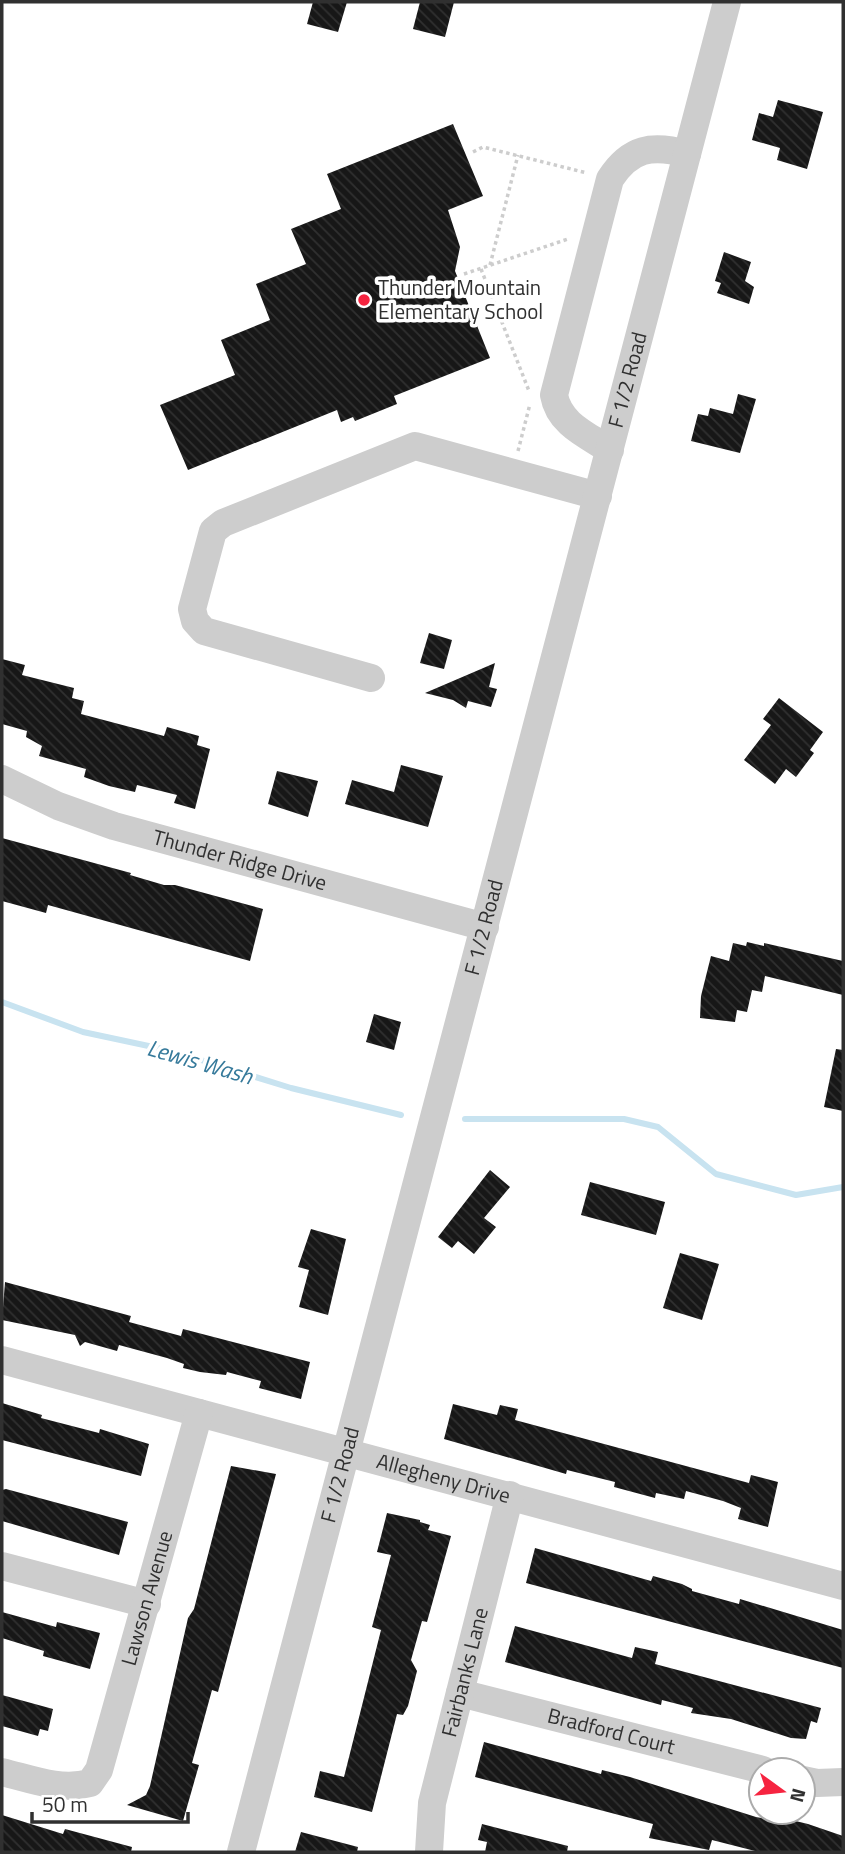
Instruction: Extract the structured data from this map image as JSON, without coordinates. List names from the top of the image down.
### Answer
{
  "streets": {
    "street": [
      "F 1/2 Road",
      "Thunder Ridge Drive",
      "Allegheny Drive",
      "Lawson Avenue",
      "Fairbanks Lane",
      "Bradford Court"
    ]
  },
  "crossings": [
    ["F 1/2 Road", "Thunder Ridge Drive"],
    ["F 1/2 Road", "Allegheny Drive"],
    ["Allegheny Drive", "Lawson Avenue"],
    ["Allegheny Drive", "Fairbanks Lane"],
    ["Fairbanks Lane", "Bradford Court"]
  ],
  "water": ["Lewis Wash"],
  "places": ["Thunder Mountain Elementary School"],
  "scale_bar": "50 m",
  "north": "right"
}
